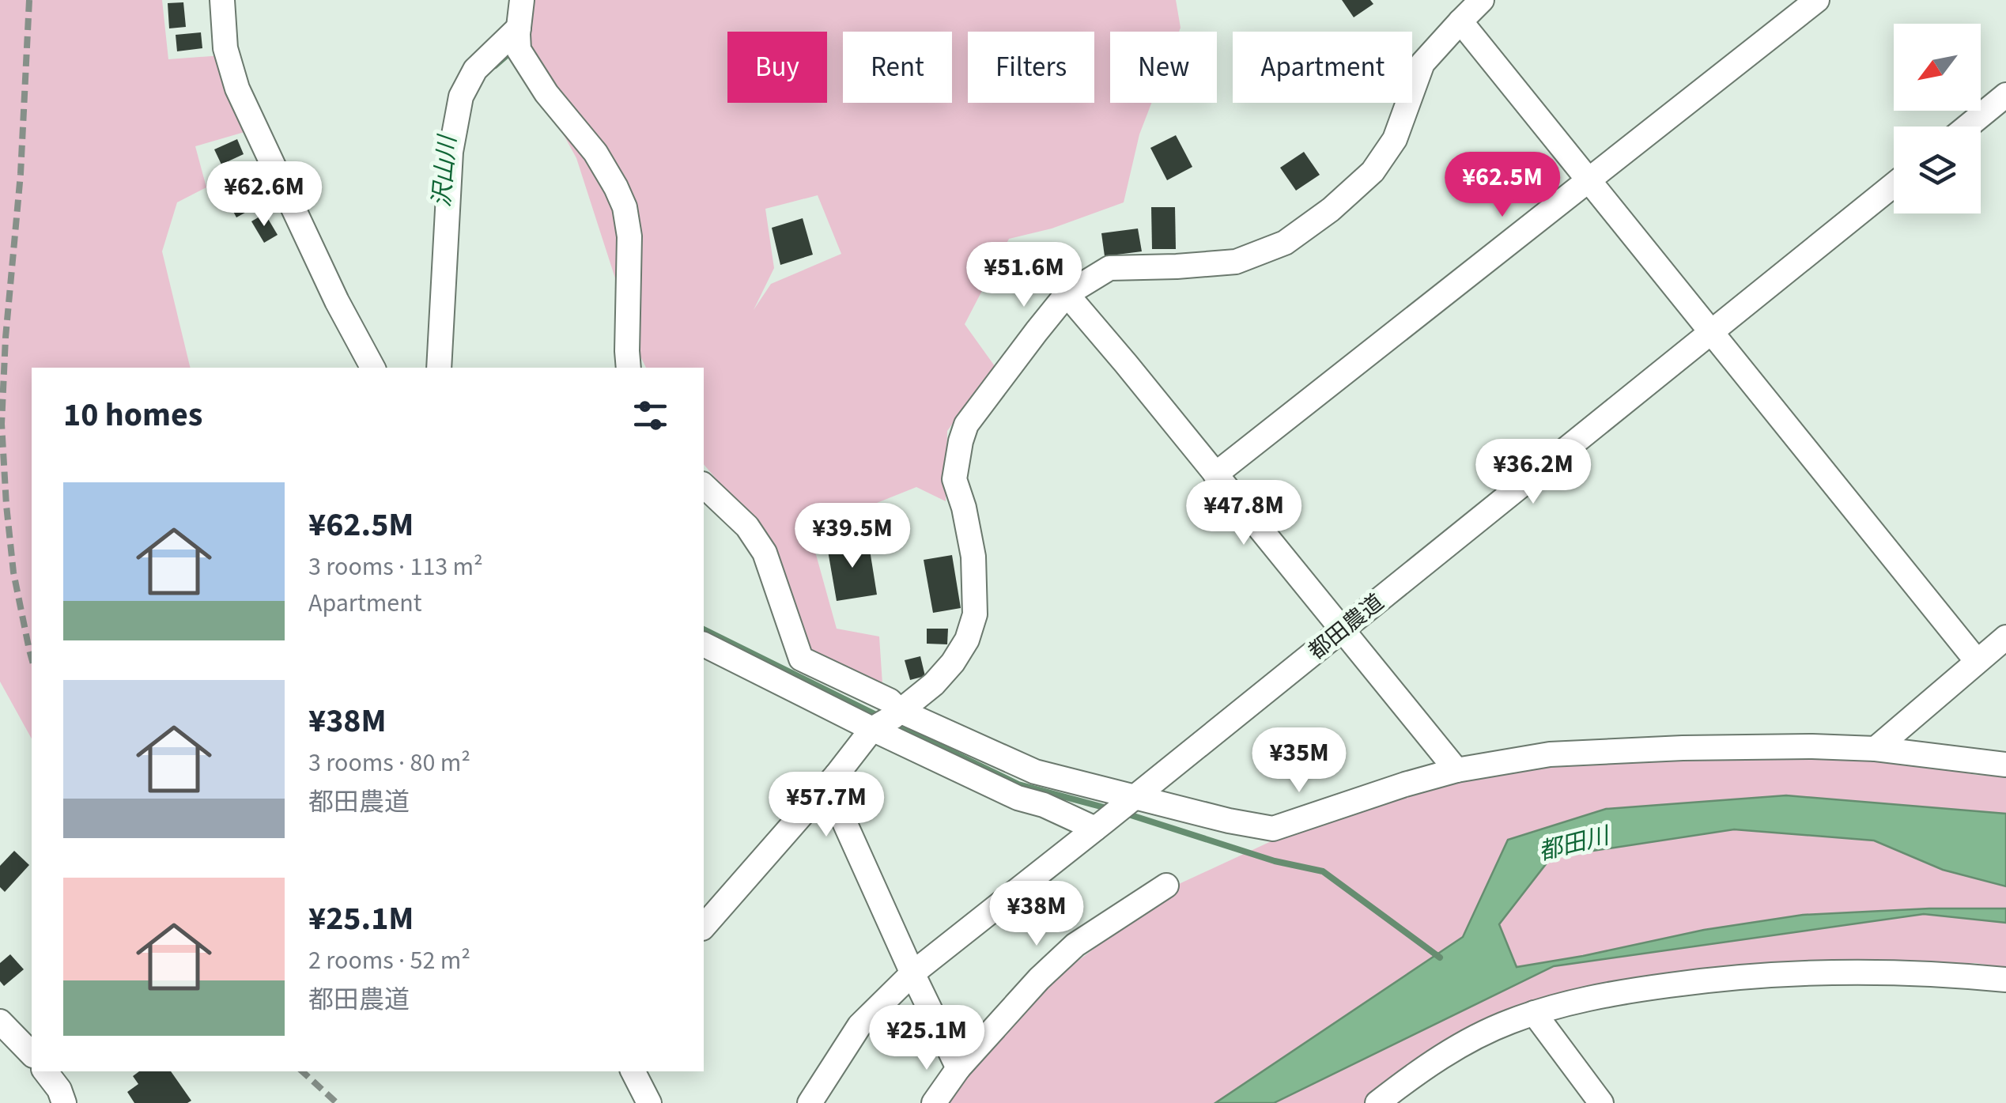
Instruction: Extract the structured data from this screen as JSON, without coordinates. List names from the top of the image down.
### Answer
{
  "streets": {
    "street": ["都田農道"]
  },
  "water": ["沢山川", "都田川"],
  "north": "bottom left",
  "page": {
    "chip": [
      "Buy",
      "Rent",
      "Filters",
      "New",
      "Apartment"
    ],
    "price": [
      "¥62.5M",
      "¥62.6M",
      "¥51.6M",
      "¥36.2M",
      "¥47.8M",
      "¥39.5M",
      "¥35M",
      "¥57.7M",
      "¥38M",
      "¥25.1M"
    ],
    "heading": "10 homes",
    "list": [
      {
        "name": "¥62.5M",
        "note": "3 rooms · 113 m² · Apartment"
      },
      {
        "name": "¥38M",
        "note": "3 rooms · 80 m² · 都田農道"
      },
      {
        "name": "¥25.1M",
        "note": "2 rooms · 52 m² · 都田農道"
      }
    ]
  }
}
